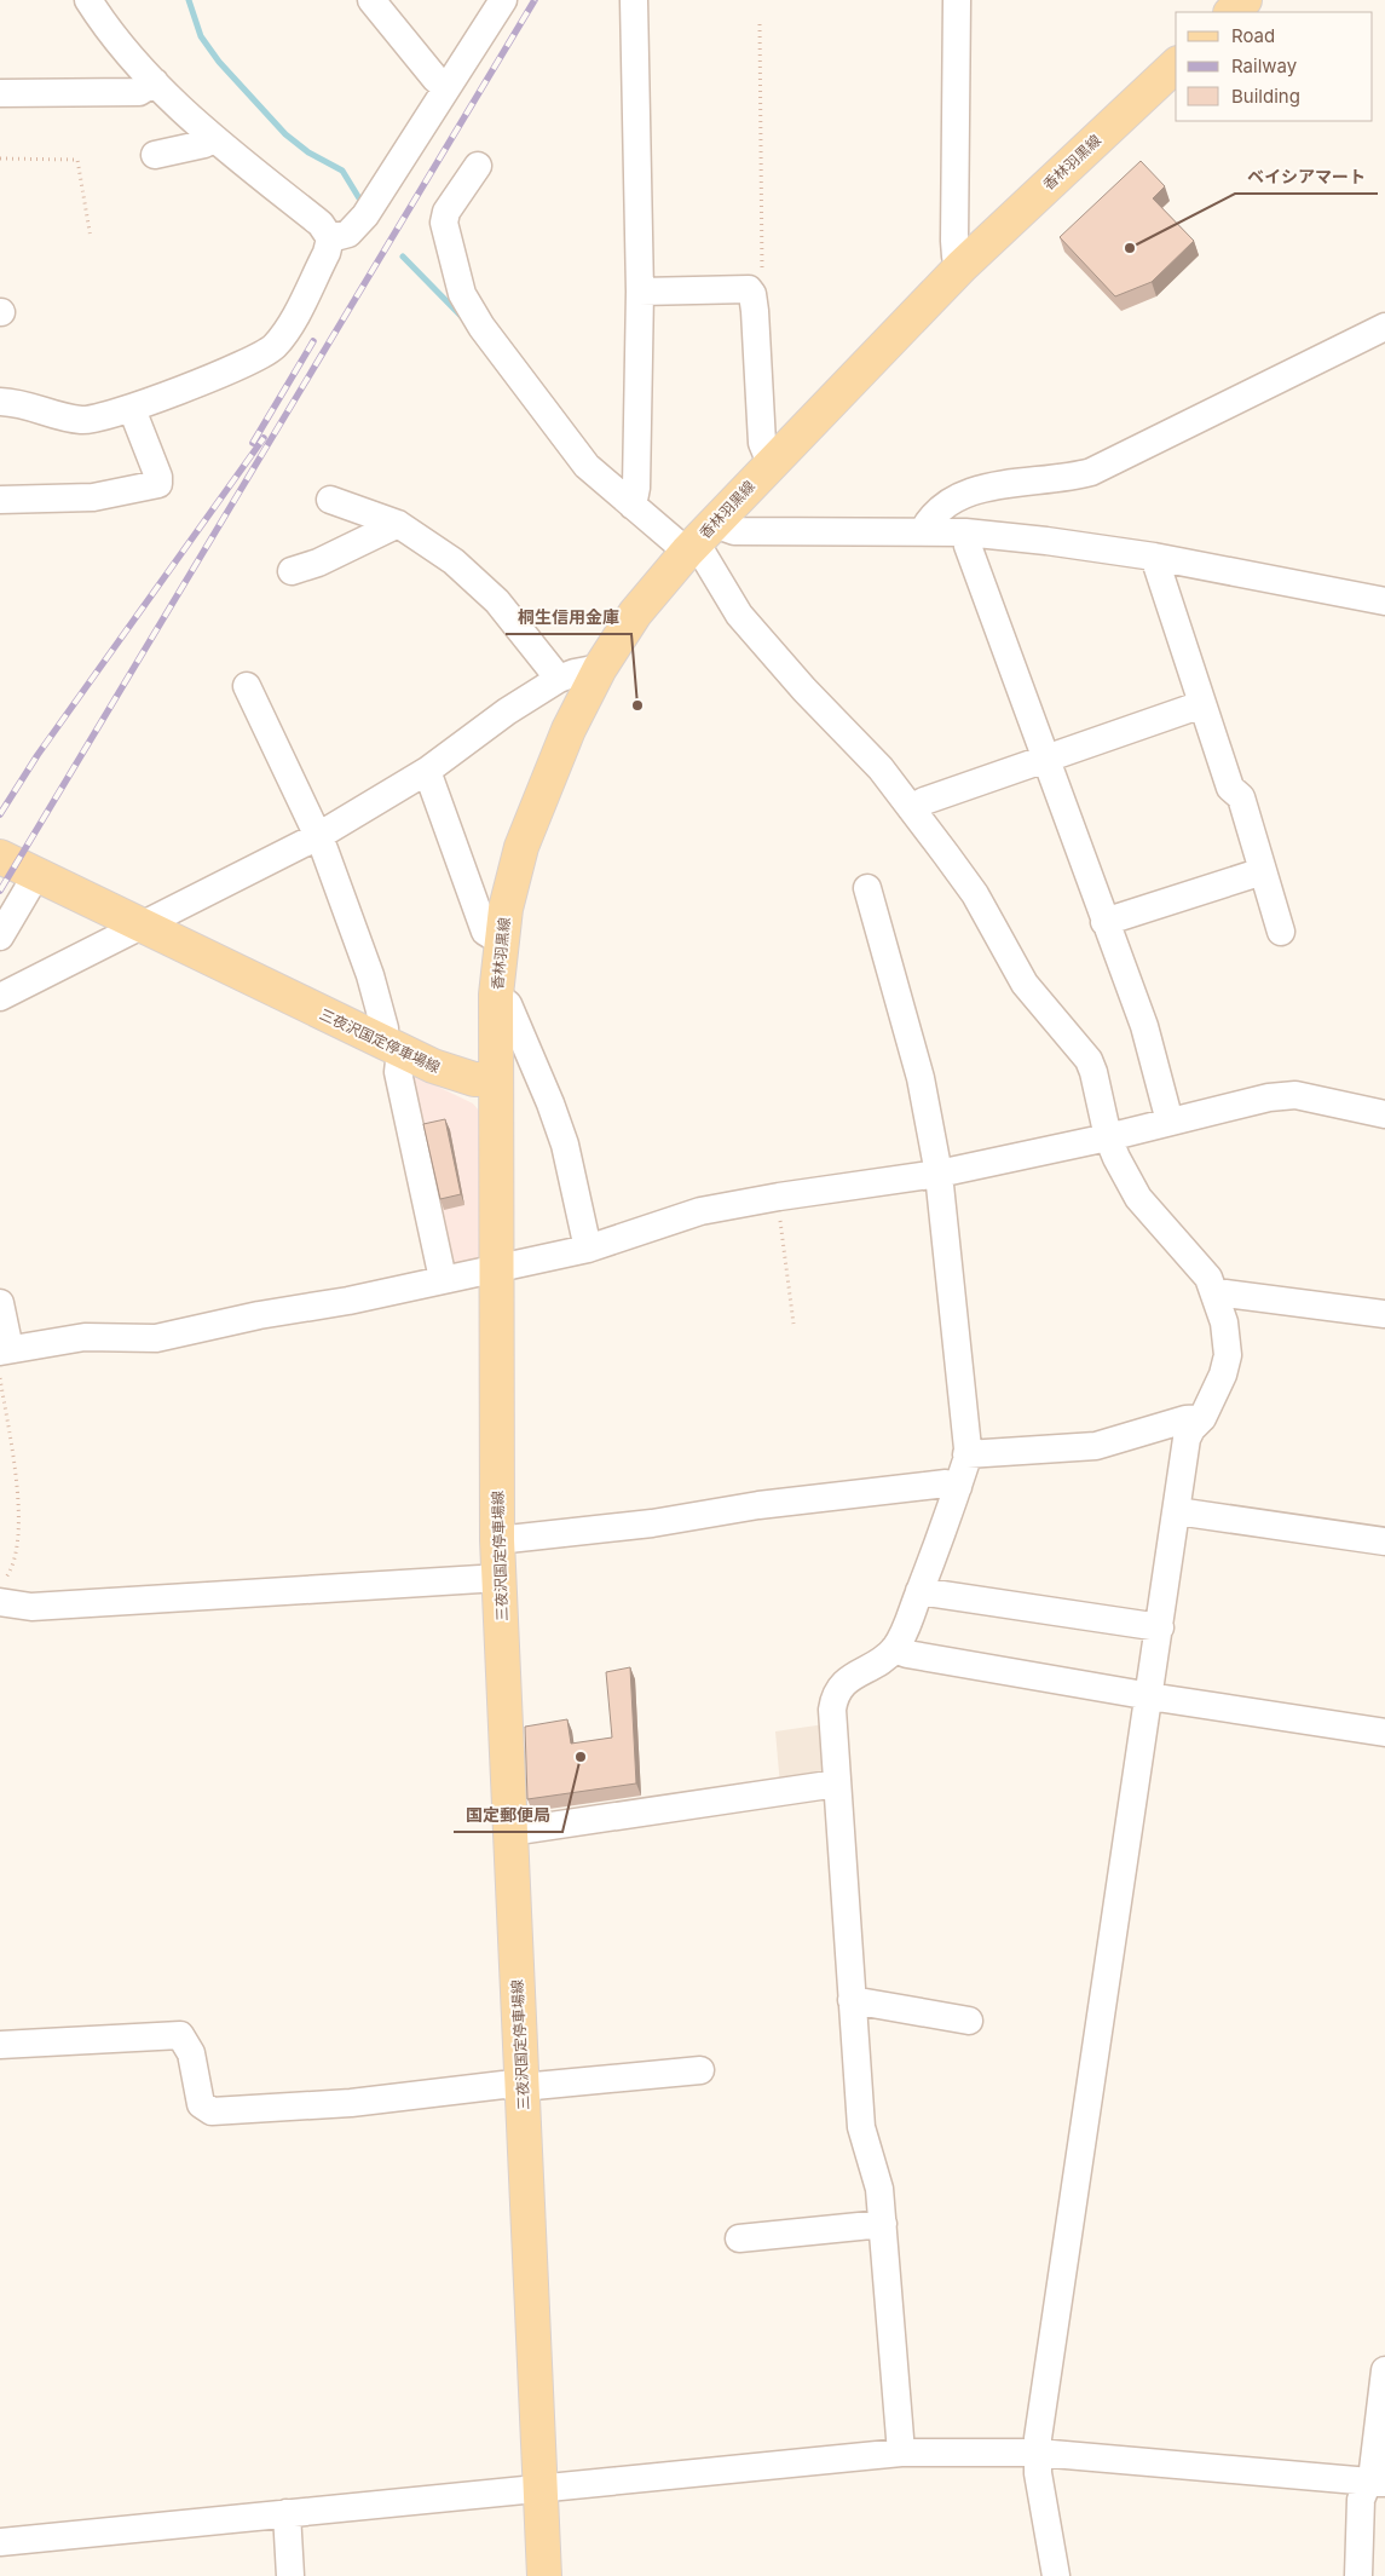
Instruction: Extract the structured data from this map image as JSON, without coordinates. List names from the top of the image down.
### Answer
{
  "streets": {
    "main road": ["香林羽黒線", "三夜沢国定停車場線"]
  },
  "crossings": [
    ["香林羽黒線", "三夜沢国定停車場線"]
  ],
  "places": ["ベイシアマート", "桐生信用金庫", "国定郵便局"],
  "legend": ["Road", "Railway", "Building"]
}
